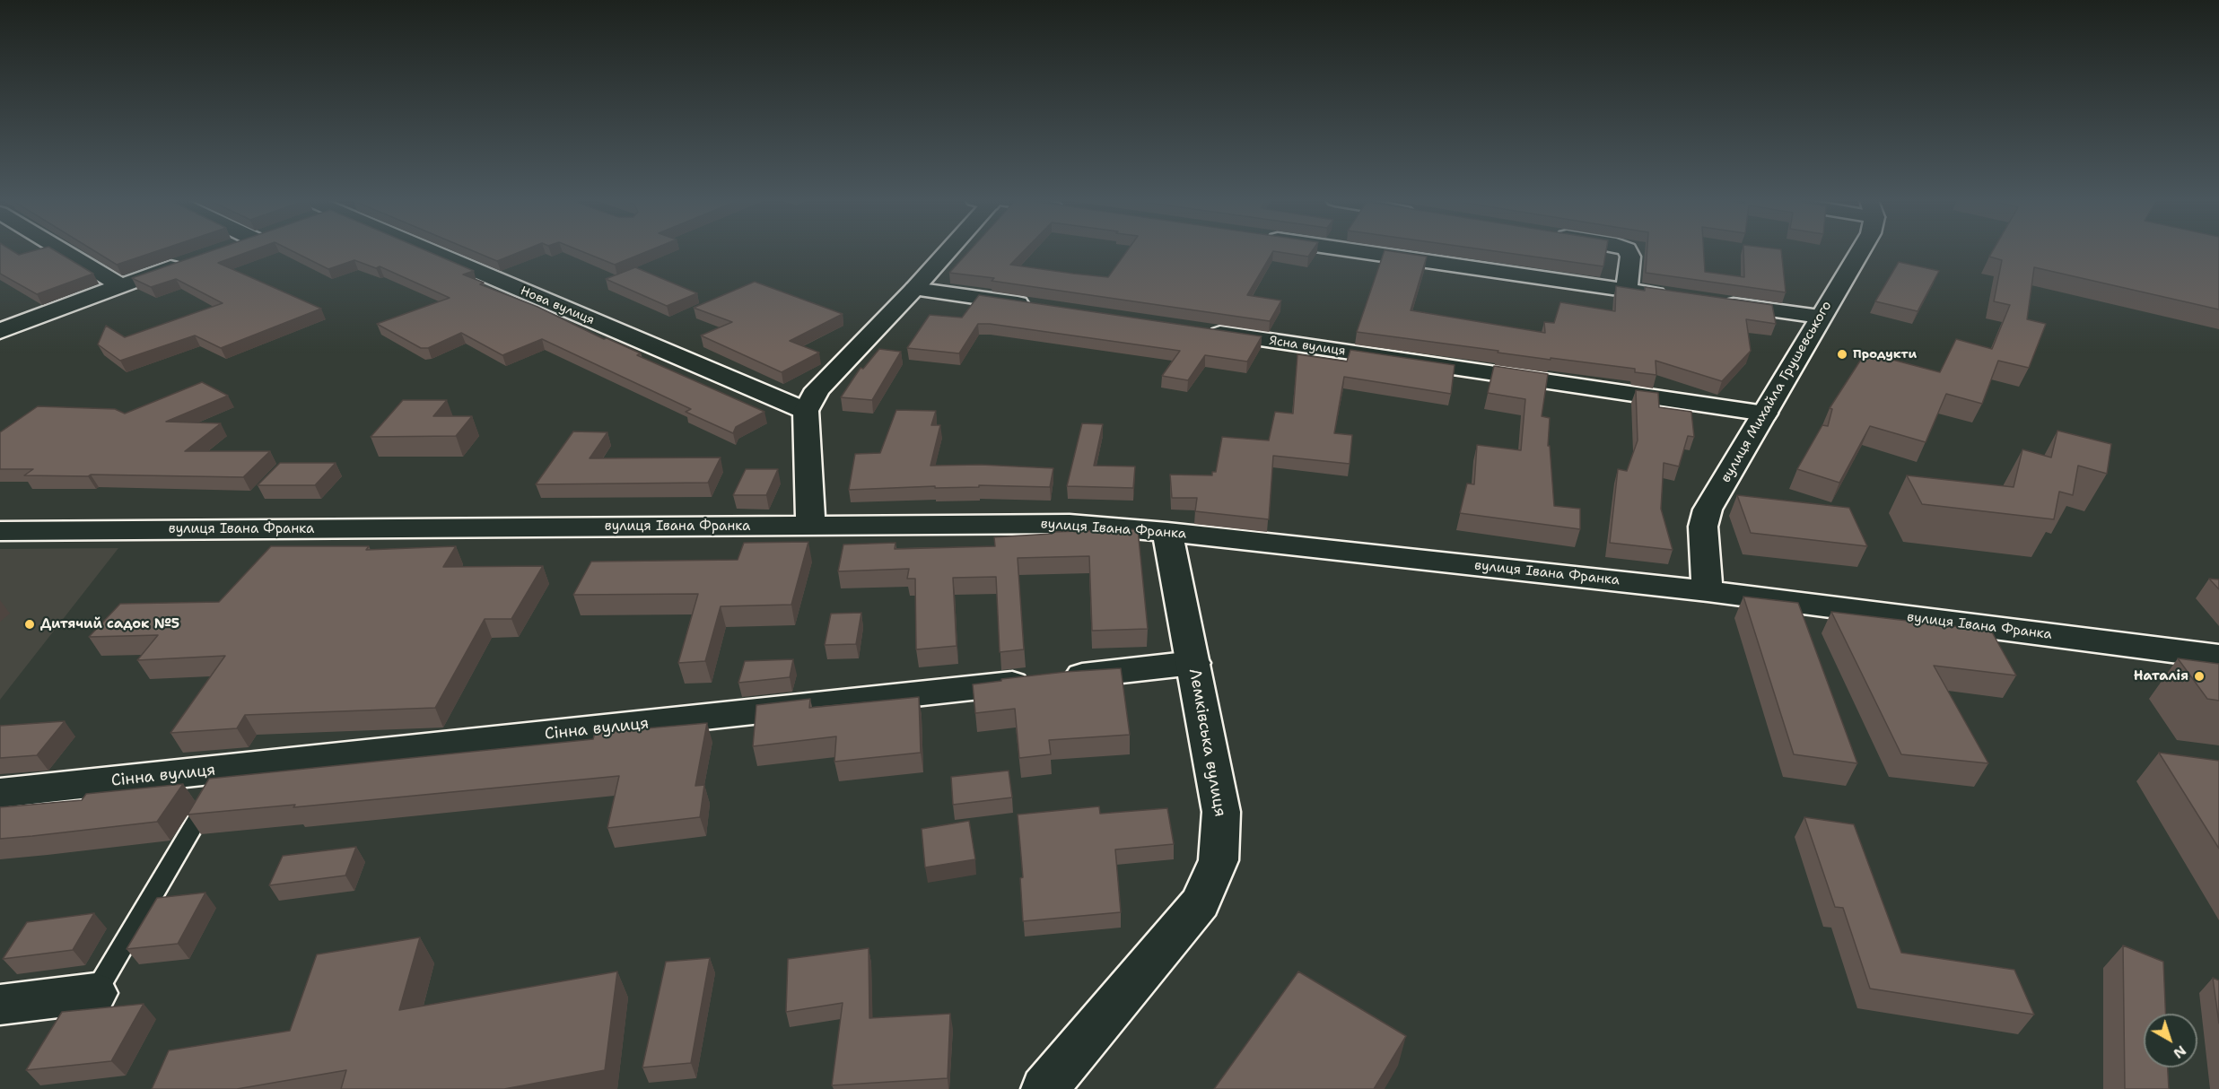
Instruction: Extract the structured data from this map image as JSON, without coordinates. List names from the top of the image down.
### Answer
{
  "streets": {
    "street": [
      "Нова вулиця",
      "Ясна вулиця",
      "вулиця Михайла Грушевського",
      "вулиця Івана Франка",
      "Сінна вулиця",
      "Лемківська вулиця"
    ]
  },
  "crossings": [
    ["Ясна вулиця", "вулиця Михайла Грушевського"],
    ["вулиця Михайла Грушевського", "вулиця Івана Франка"],
    ["вулиця Івана Франка", "Лемківська вулиця"],
    ["Сінна вулиця", "Лемківська вулиця"]
  ],
  "places": ["Продукти", "Дитячий садок №5", "Наталiя"],
  "north": "bottom right"
}
